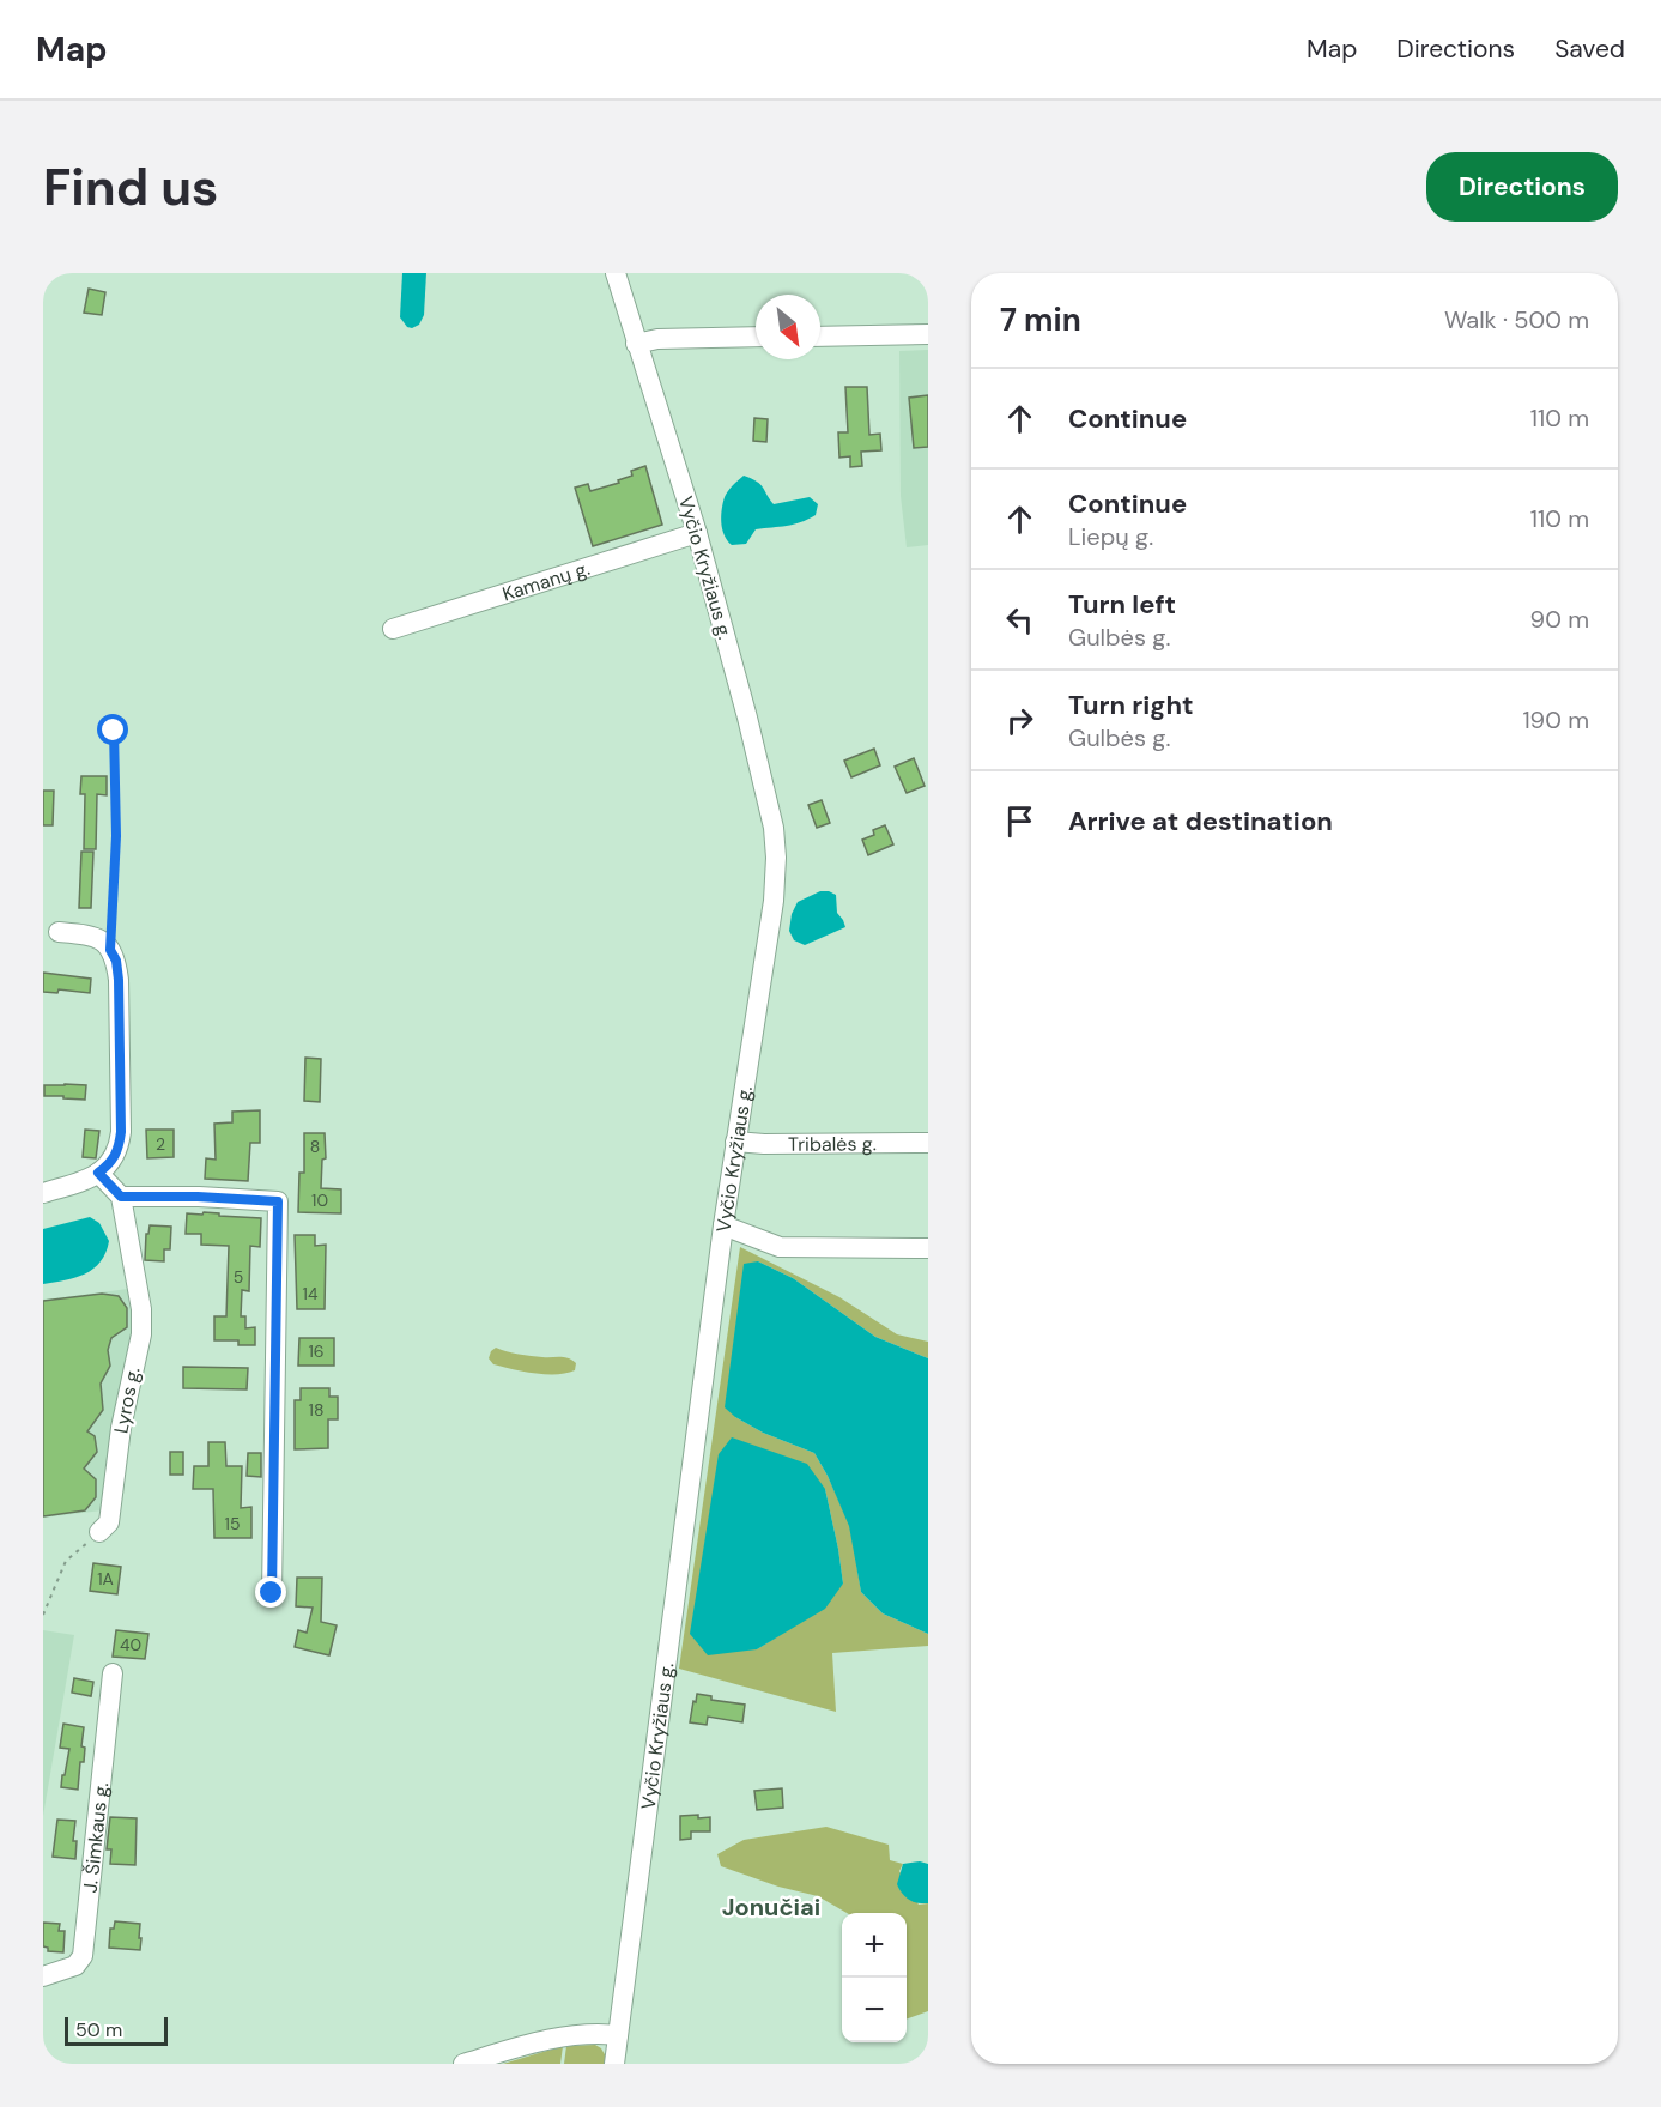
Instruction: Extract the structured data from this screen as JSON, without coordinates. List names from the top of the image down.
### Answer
{
  "streets": {
    "street": [
      "Vyčio Kryžiaus g.",
      "Kamanų g.",
      "Tribalės g.",
      "Lyros g.",
      "J. Šimkaus g."
    ]
  },
  "crossings": [
    ["Vyčio Kryžiaus g.", "Kamanų g."],
    ["Vyčio Kryžiaus g.", "Tribalės g."]
  ],
  "districts": ["Jonučiai"],
  "house_numbers": [
    "2",
    "8",
    "10",
    "5",
    "14",
    "16",
    "18",
    "15",
    "1A",
    "40"
  ],
  "scale_bar": "50 m",
  "north": "bottom right",
  "page": {
    "header": "Map",
    "nav": ["Map", "Directions", "Saved"],
    "buttons": "Directions",
    "title": "Find us",
    "heading": ["7 min", "Walk · 500 m"],
    "list": [
      ["Continue", "110 m"],
      ["Continue", "Liepų g.", "110 m"],
      ["Turn left", "Gulbės g.", "90 m"],
      ["Turn right", "Gulbės g.", "190 m"],
      "Arrive at destination"
    ],
    "map_buttons": ["+", "−"],
    "scale": "50 m"
  }
}
